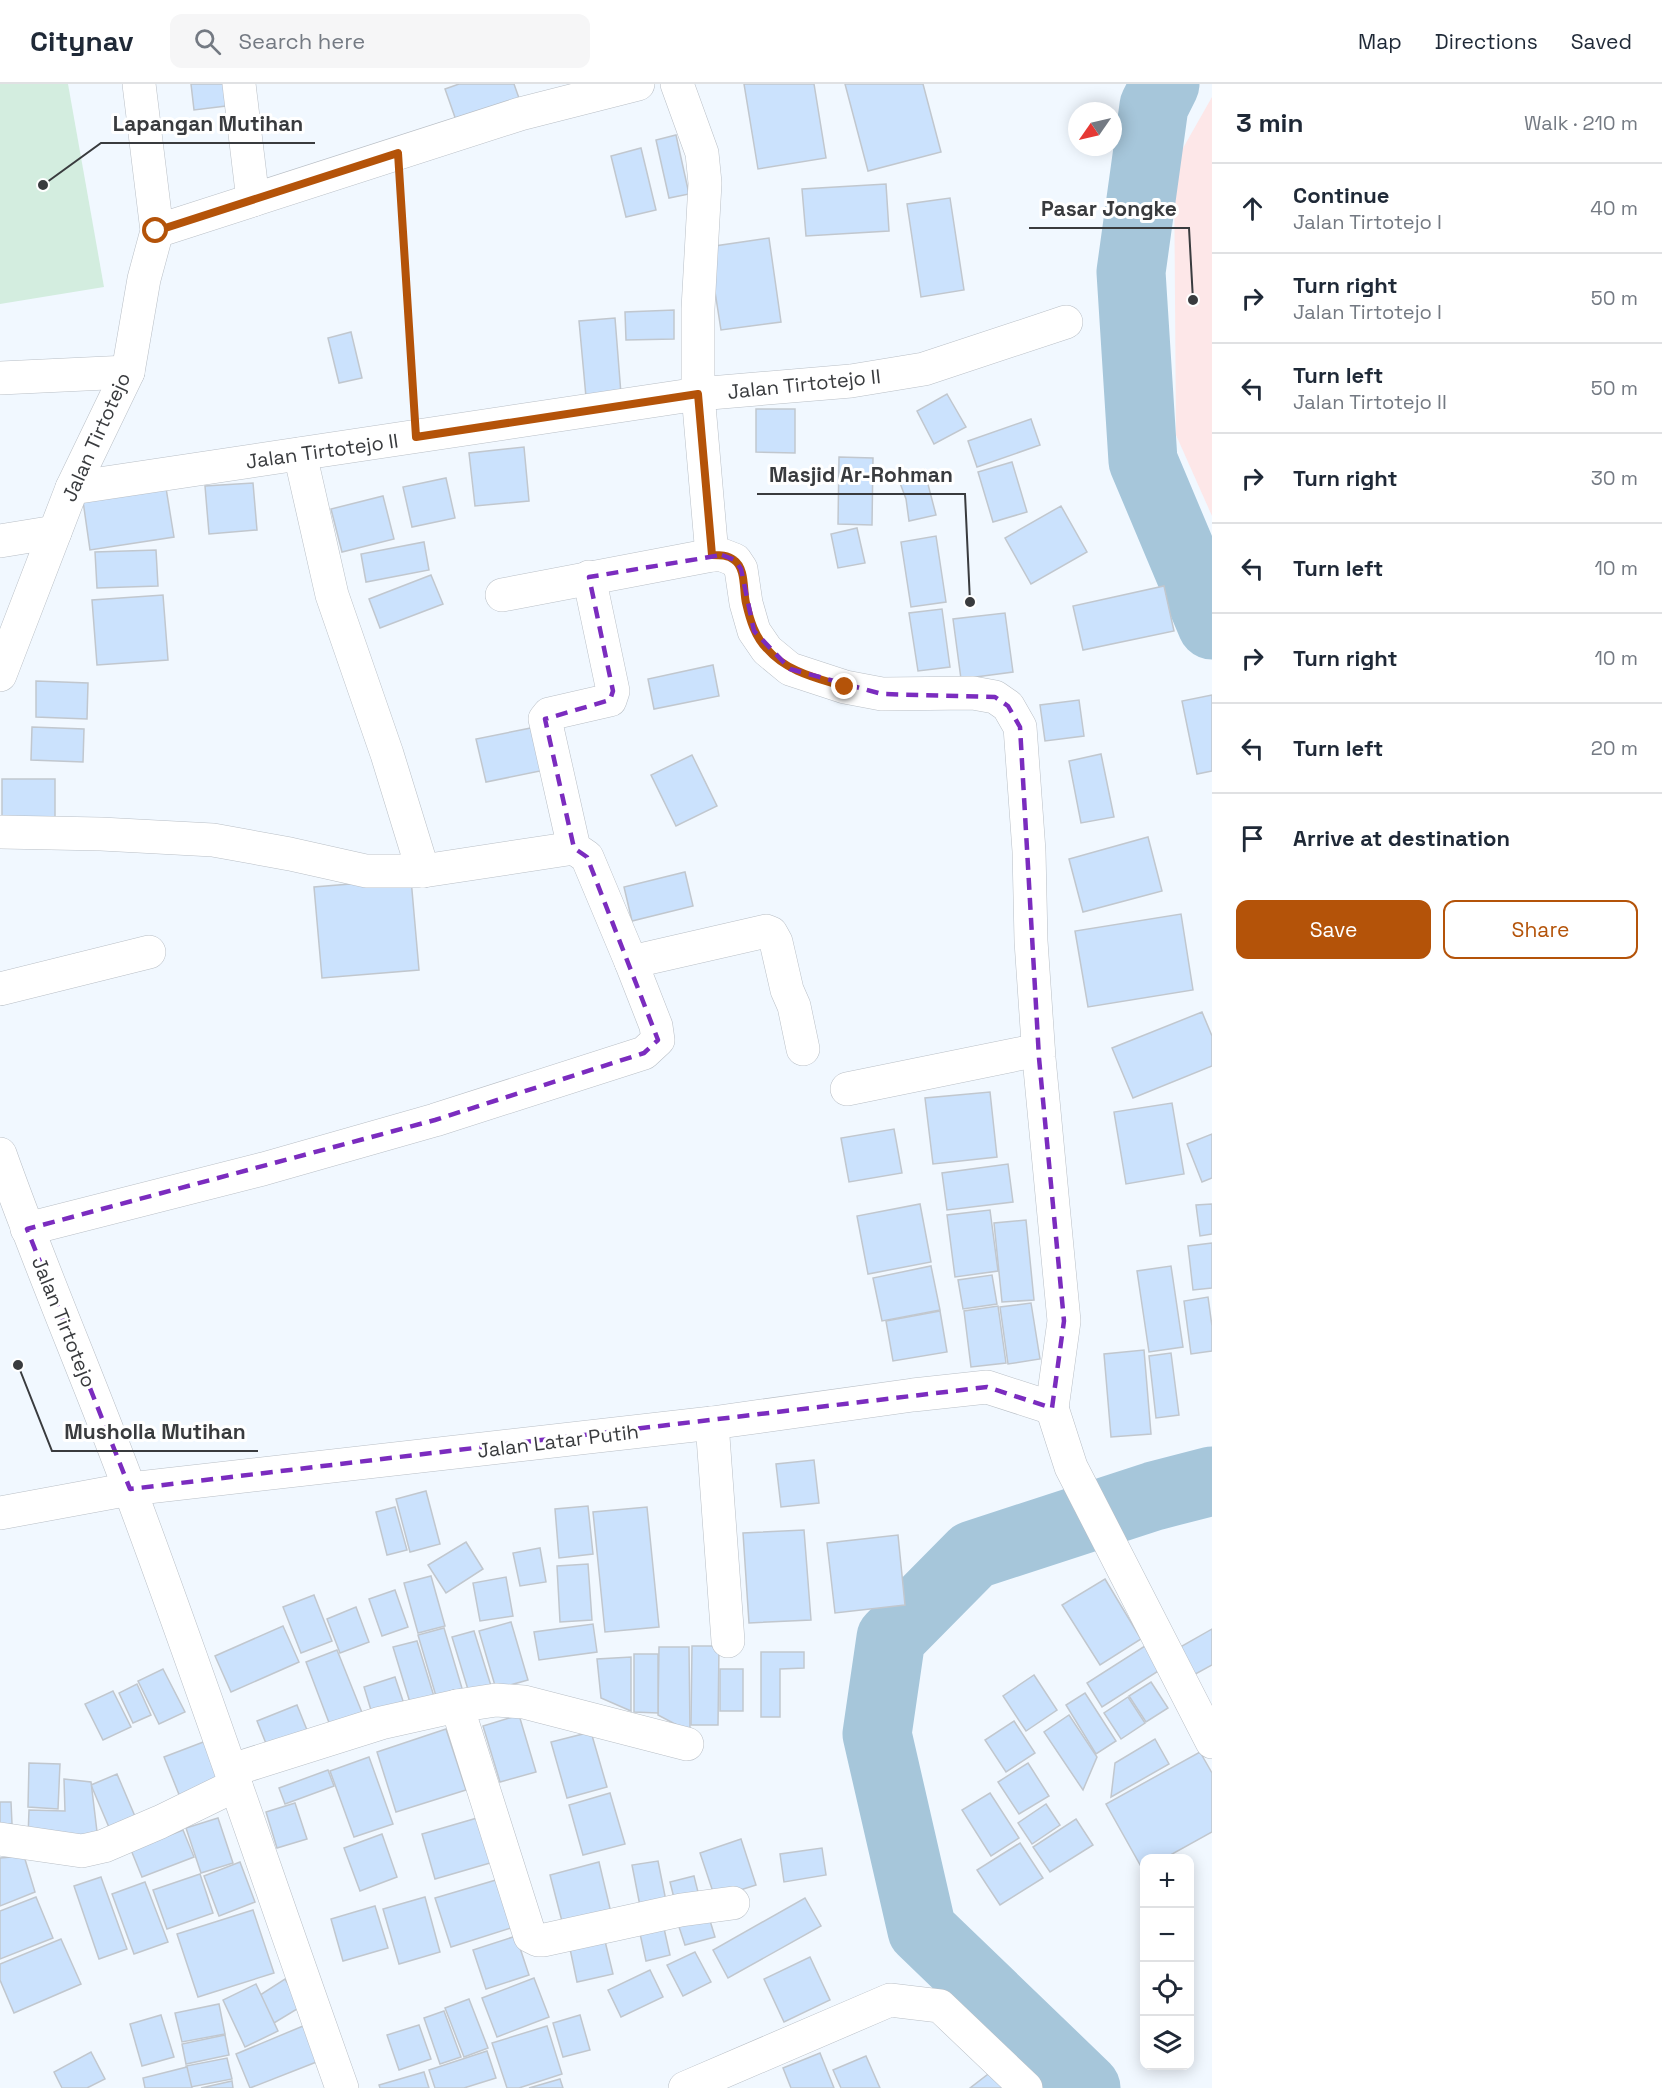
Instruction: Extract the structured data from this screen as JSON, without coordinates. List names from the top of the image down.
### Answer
{
  "streets": {
    "street": ["Jalan Tirtotejo II", "Jalan Tirtotejo", "Jalan Latar Putih"]
  },
  "crossings": [
    ["Jalan Tirtotejo II", "Jalan Tirtotejo"],
    ["Jalan Tirtotejo", "Jalan Latar Putih"]
  ],
  "places": [
    "Lapangan Mutihan",
    "Pasar Jongke",
    "Masjid Ar-Rohman",
    "Musholla Mutihan"
  ],
  "north": "bottom left",
  "page": {
    "header": "Citynav",
    "search": "Search here",
    "nav": ["Map", "Directions", "Saved"],
    "heading": ["3 min", "Walk · 210 m"],
    "list": [
      ["Continue", "Jalan Tirtotejo I", "40 m"],
      ["Turn right", "Jalan Tirtotejo I", "50 m"],
      ["Turn left", "Jalan Tirtotejo II", "50 m"],
      ["Turn right", "30 m"],
      ["Turn left", "10 m"],
      ["Turn right", "10 m"],
      ["Turn left", "20 m"],
      "Arrive at destination"
    ],
    "buttons": ["Save", "Share"],
    "map_buttons": ["+", "−"]
  }
}
